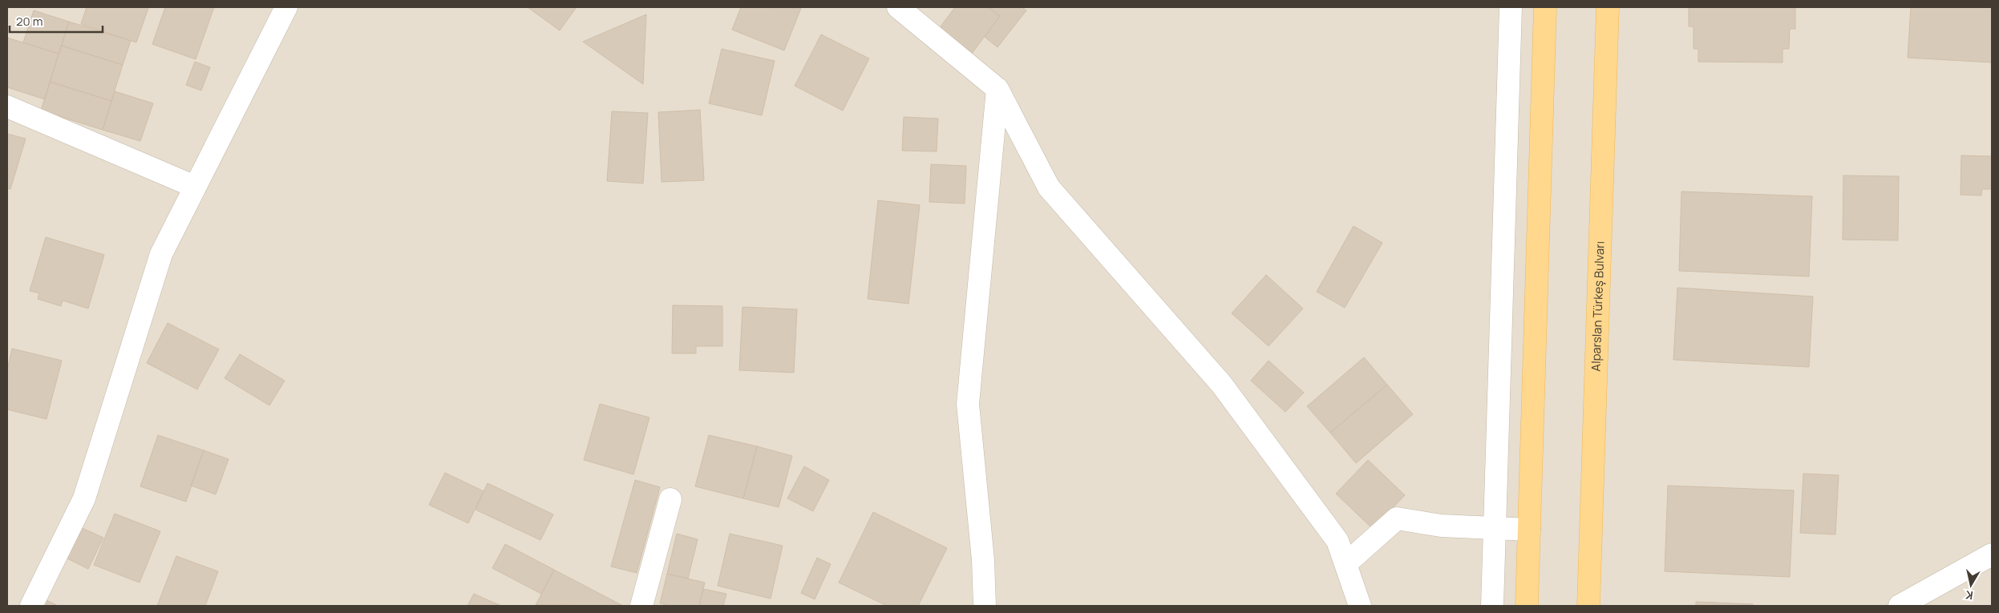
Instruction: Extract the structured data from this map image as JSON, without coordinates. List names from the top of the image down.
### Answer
{
  "streets": {
    "main road": ["Alparslan Türkeş Bulvarı"]
  },
  "scale_bar": "20 m",
  "north": "bottom"
}
